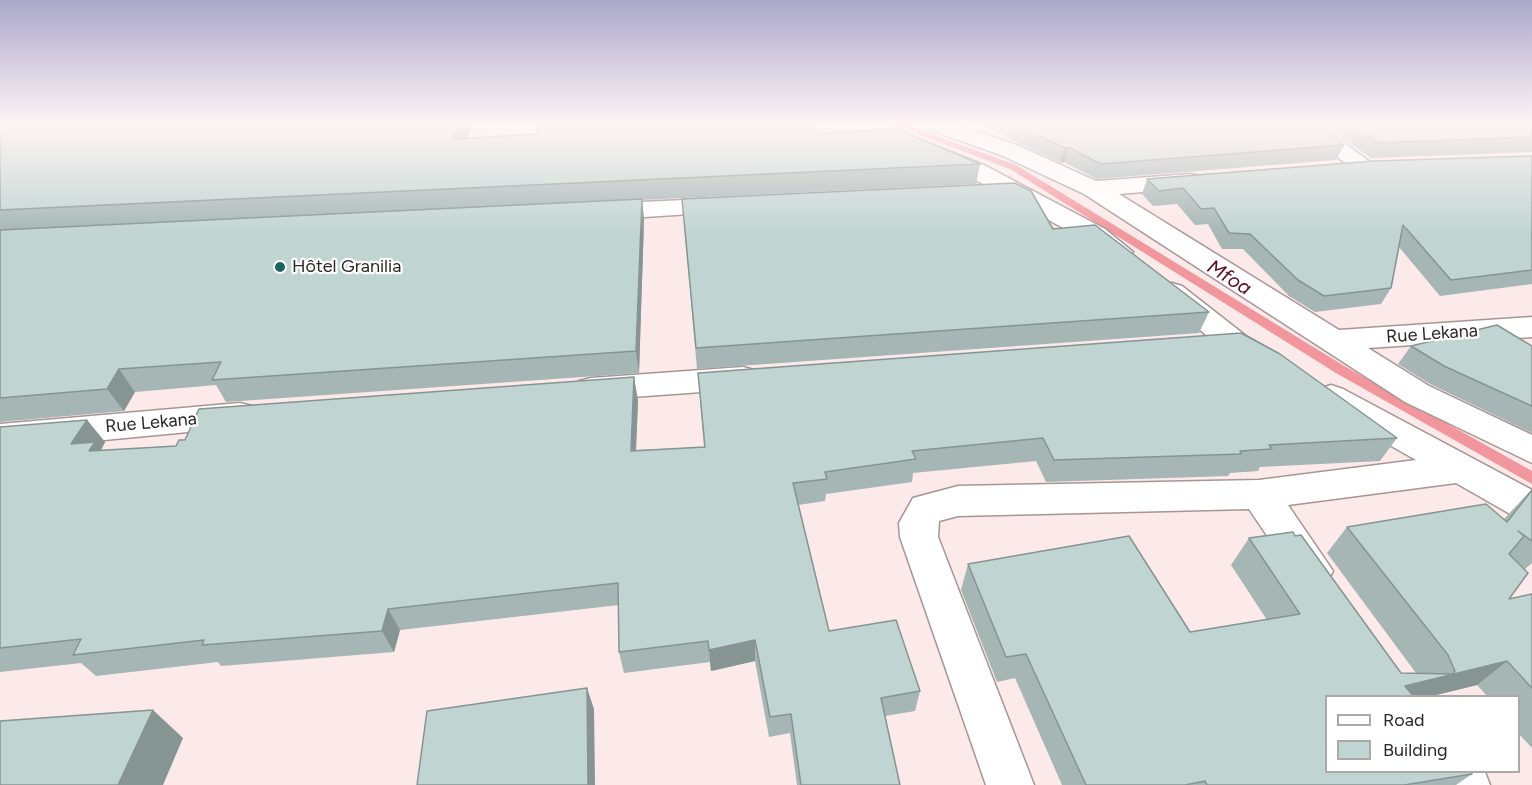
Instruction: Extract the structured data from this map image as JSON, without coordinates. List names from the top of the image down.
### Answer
{
  "streets": {
    "street": ["Rue Lekana"]
  },
  "water": ["Mfoa"],
  "places": ["Hôtel Granilia"],
  "legend": ["Road", "Building"]
}
